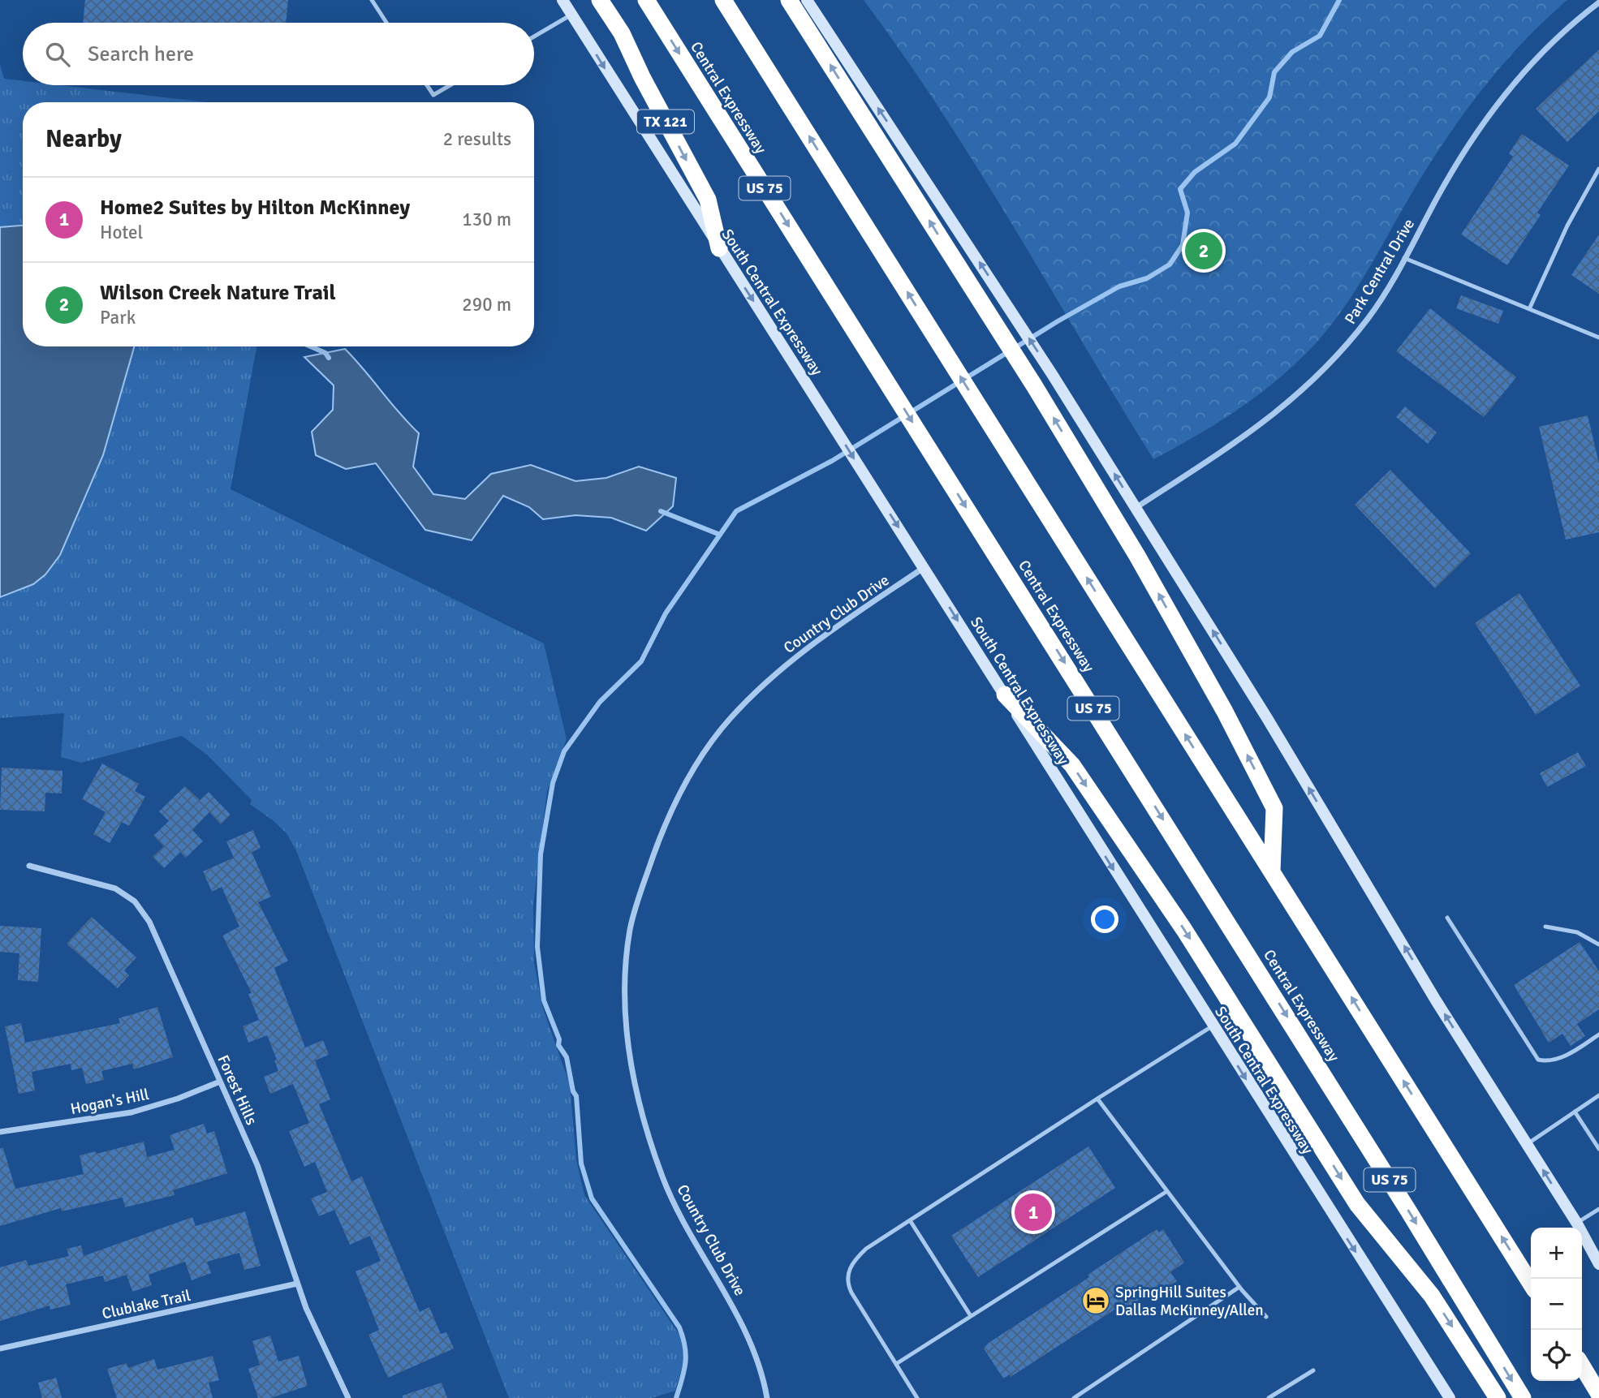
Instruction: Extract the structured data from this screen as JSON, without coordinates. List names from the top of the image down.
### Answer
{
  "streets": {
    "highway": ["Central Expressway", "TX 121", "US 75"],
    "main road": ["South Central Expressway"],
    "street": [
      "Park Central Drive",
      "Country Club Drive",
      "Forest Hills",
      "Hogan's Hill",
      "Clublake Trail"
    ]
  },
  "crossings": [
    ["TX 121", "South Central Expressway"],
    ["South Central Expressway", "Country Club Drive"],
    ["Forest Hills", "Hogan's Hill"],
    ["Forest Hills", "Clublake Trail"]
  ],
  "one_way": ["South Central Expressway"],
  "places": {
    "hotel": ["SpringHill Suites Dallas McKinney/Allen"]
  },
  "page": {
    "search": "Search here",
    "heading": ["Nearby", "2 results"],
    "list": [
      {
        "mark": "1",
        "name": "Home2 Suites by Hilton McKinney",
        "note": "Hotel",
        "value": "130 m"
      },
      {
        "mark": "2",
        "name": "Wilson Creek Nature Trail",
        "note": "Park",
        "value": "290 m"
      }
    ],
    "pins": ["2", "1"],
    "map_buttons": ["+", "−"]
  }
}
